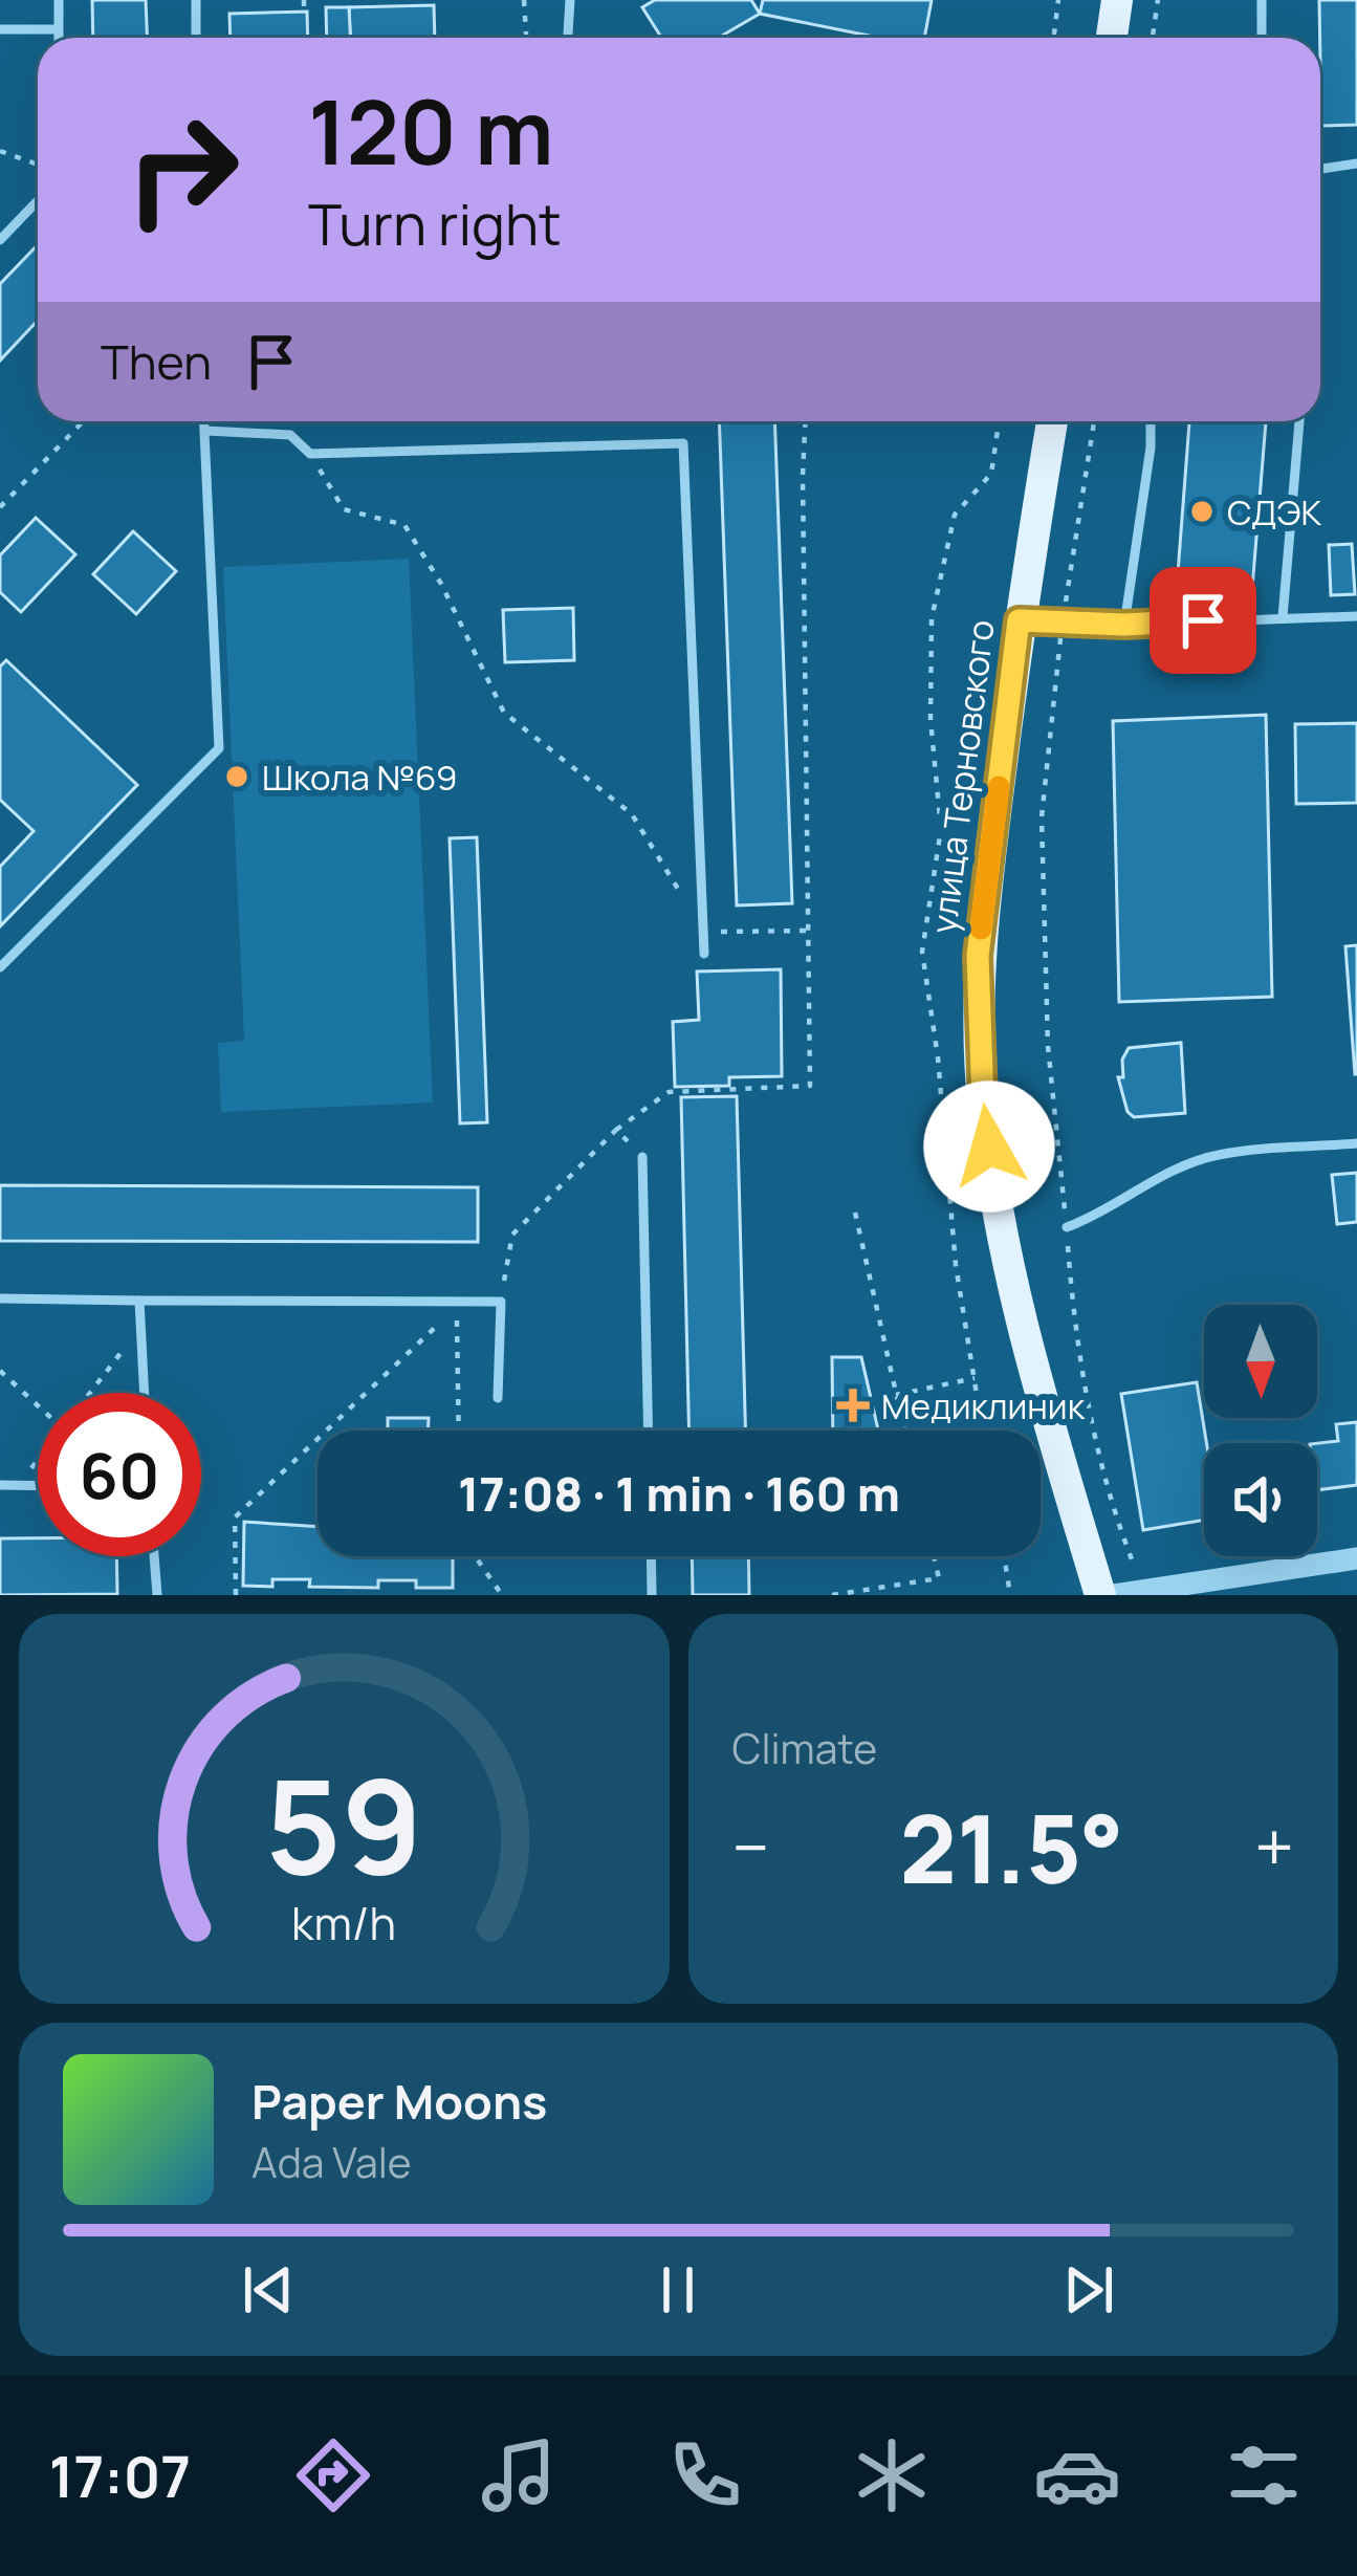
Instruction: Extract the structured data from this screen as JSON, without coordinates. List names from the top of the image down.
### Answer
{
  "streets": {
    "main road": ["улица Терновского"]
  },
  "places": {
    "other": ["СДЭК", "Школа №69"],
    "health": ["Медиклиник"]
  },
  "north": "bottom",
  "page": {
    "turn": ["120 m", "Turn right"],
    "then": "Then",
    "limit": "60",
    "trip": "17:08 · 1 min · 160 m",
    "tile": "Climate",
    "heat": ["−", "21.5°", "+"],
    "song": ["Paper Moons", "Ada Vale"],
    "tabs": "17:07",
    "gauge": ["59", "km/h"]
  }
}
